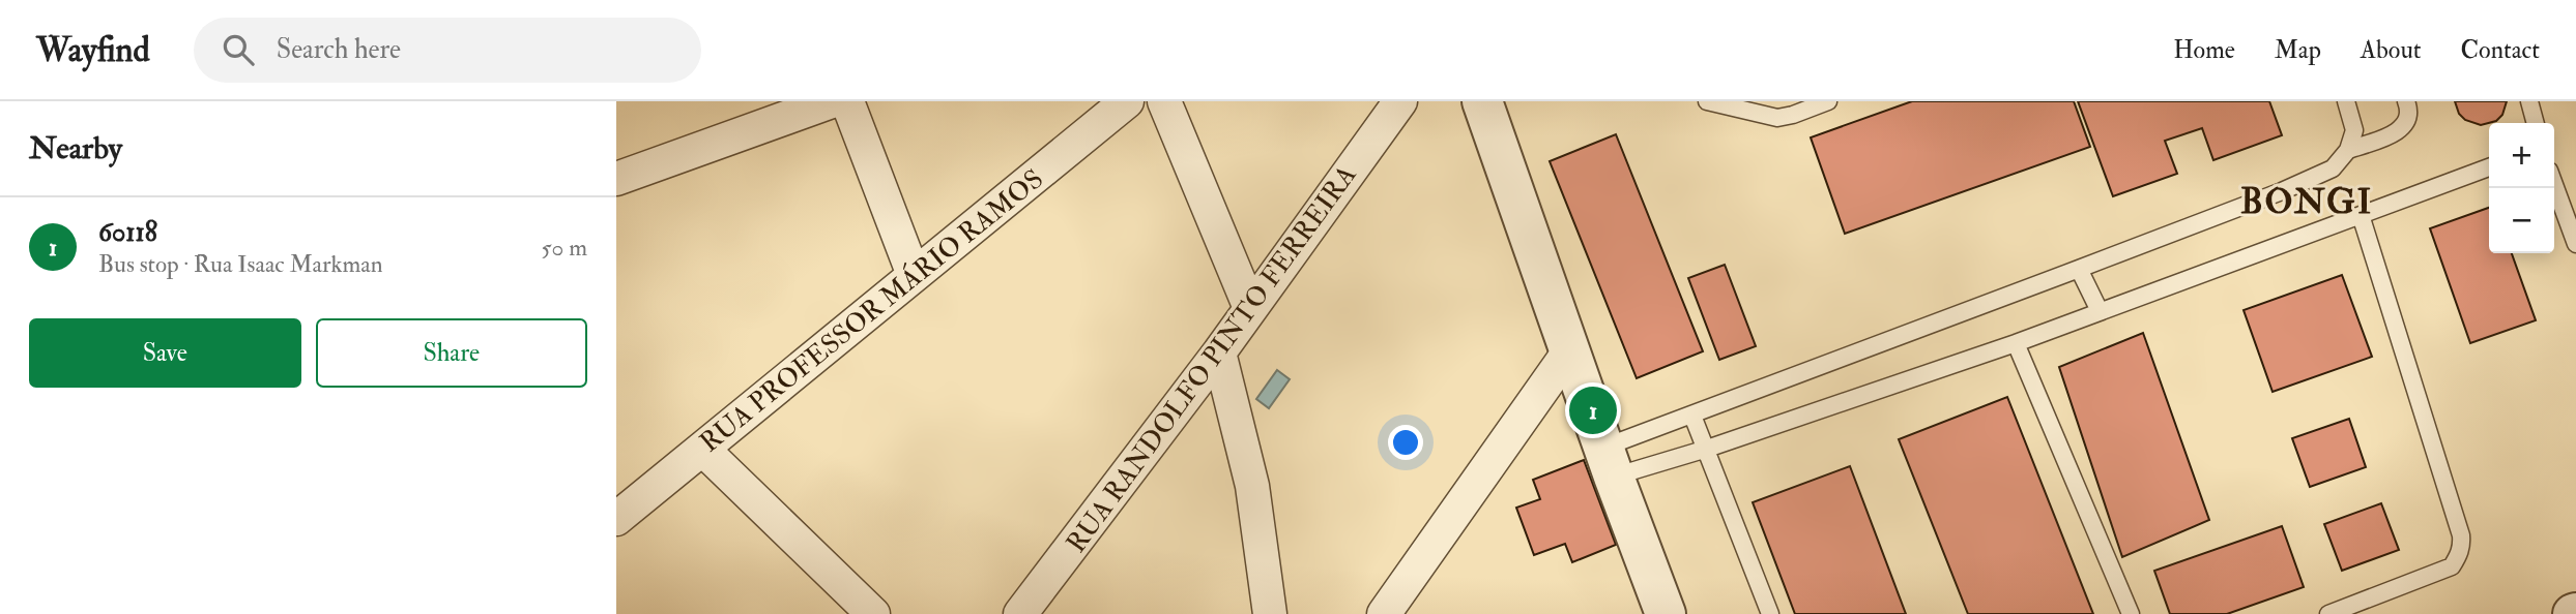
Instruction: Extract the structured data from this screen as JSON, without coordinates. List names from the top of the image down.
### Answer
{
  "streets": {
    "street": ["RUA PROFESSOR MÁRIO RAMOS", "RUA RANDOLFO PINTO FERREIRA"]
  },
  "districts": ["BONGI"],
  "page": {
    "header": "Wayfind",
    "search": "Search here",
    "nav": [
      "Home",
      "Map",
      "About",
      "Contact"
    ],
    "heading": "Nearby",
    "map_buttons": ["+", "−"],
    "list": [
      {
        "mark": "1",
        "name": "60118",
        "note": "Bus stop · Rua Isaac Markman",
        "value": "50 m"
      }
    ],
    "buttons": ["Save", "Share"],
    "pins": "1"
  }
}
